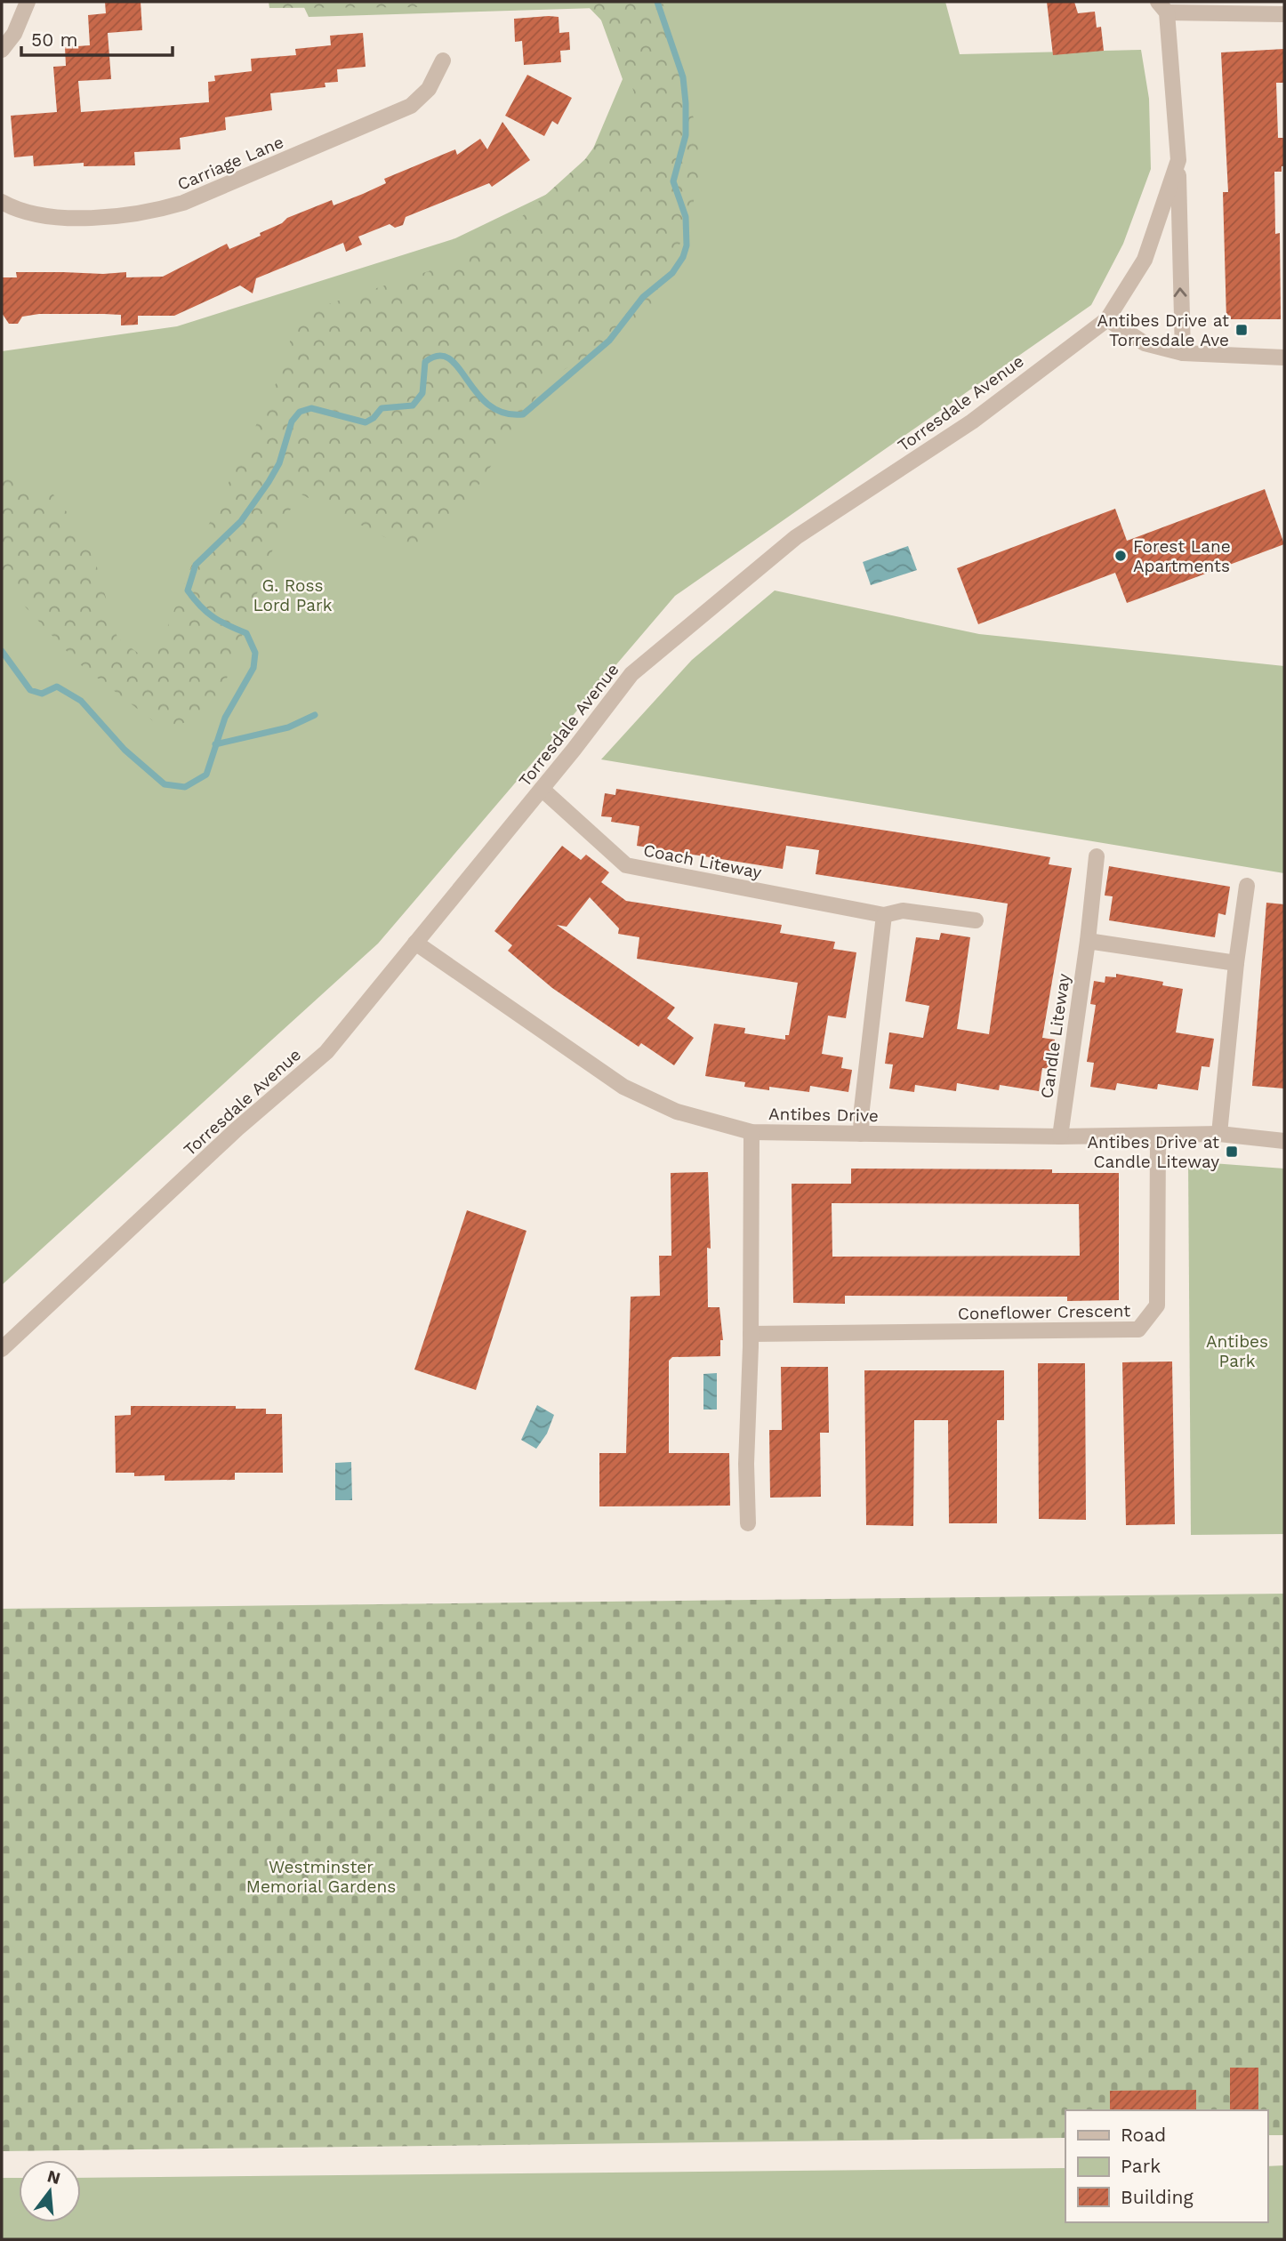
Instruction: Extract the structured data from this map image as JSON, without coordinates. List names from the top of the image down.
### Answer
{
  "streets": {
    "street": [
      "Carriage Lane",
      "Torresdale Avenue",
      "Coach Liteway",
      "Candle Liteway",
      "Antibes Drive",
      "Coneflower Crescent"
    ]
  },
  "crossings": [
    ["Torresdale Avenue", "Coach Liteway"],
    ["Torresdale Avenue", "Antibes Drive"],
    ["Candle Liteway", "Antibes Drive"],
    ["Antibes Drive", "Coneflower Crescent"]
  ],
  "parks": ["G. Ross Lord Park", "Antibes Park", "Westminster Memorial Gardens"],
  "places": {
    "transit": ["Antibes Drive at Torresdale Ave", "Antibes Drive at Candle Liteway"],
    "other": ["Forest Lane Apartments"]
  },
  "legend": ["Road", "Park", "Building"],
  "scale_bar": "50 m",
  "north": "top"
}
